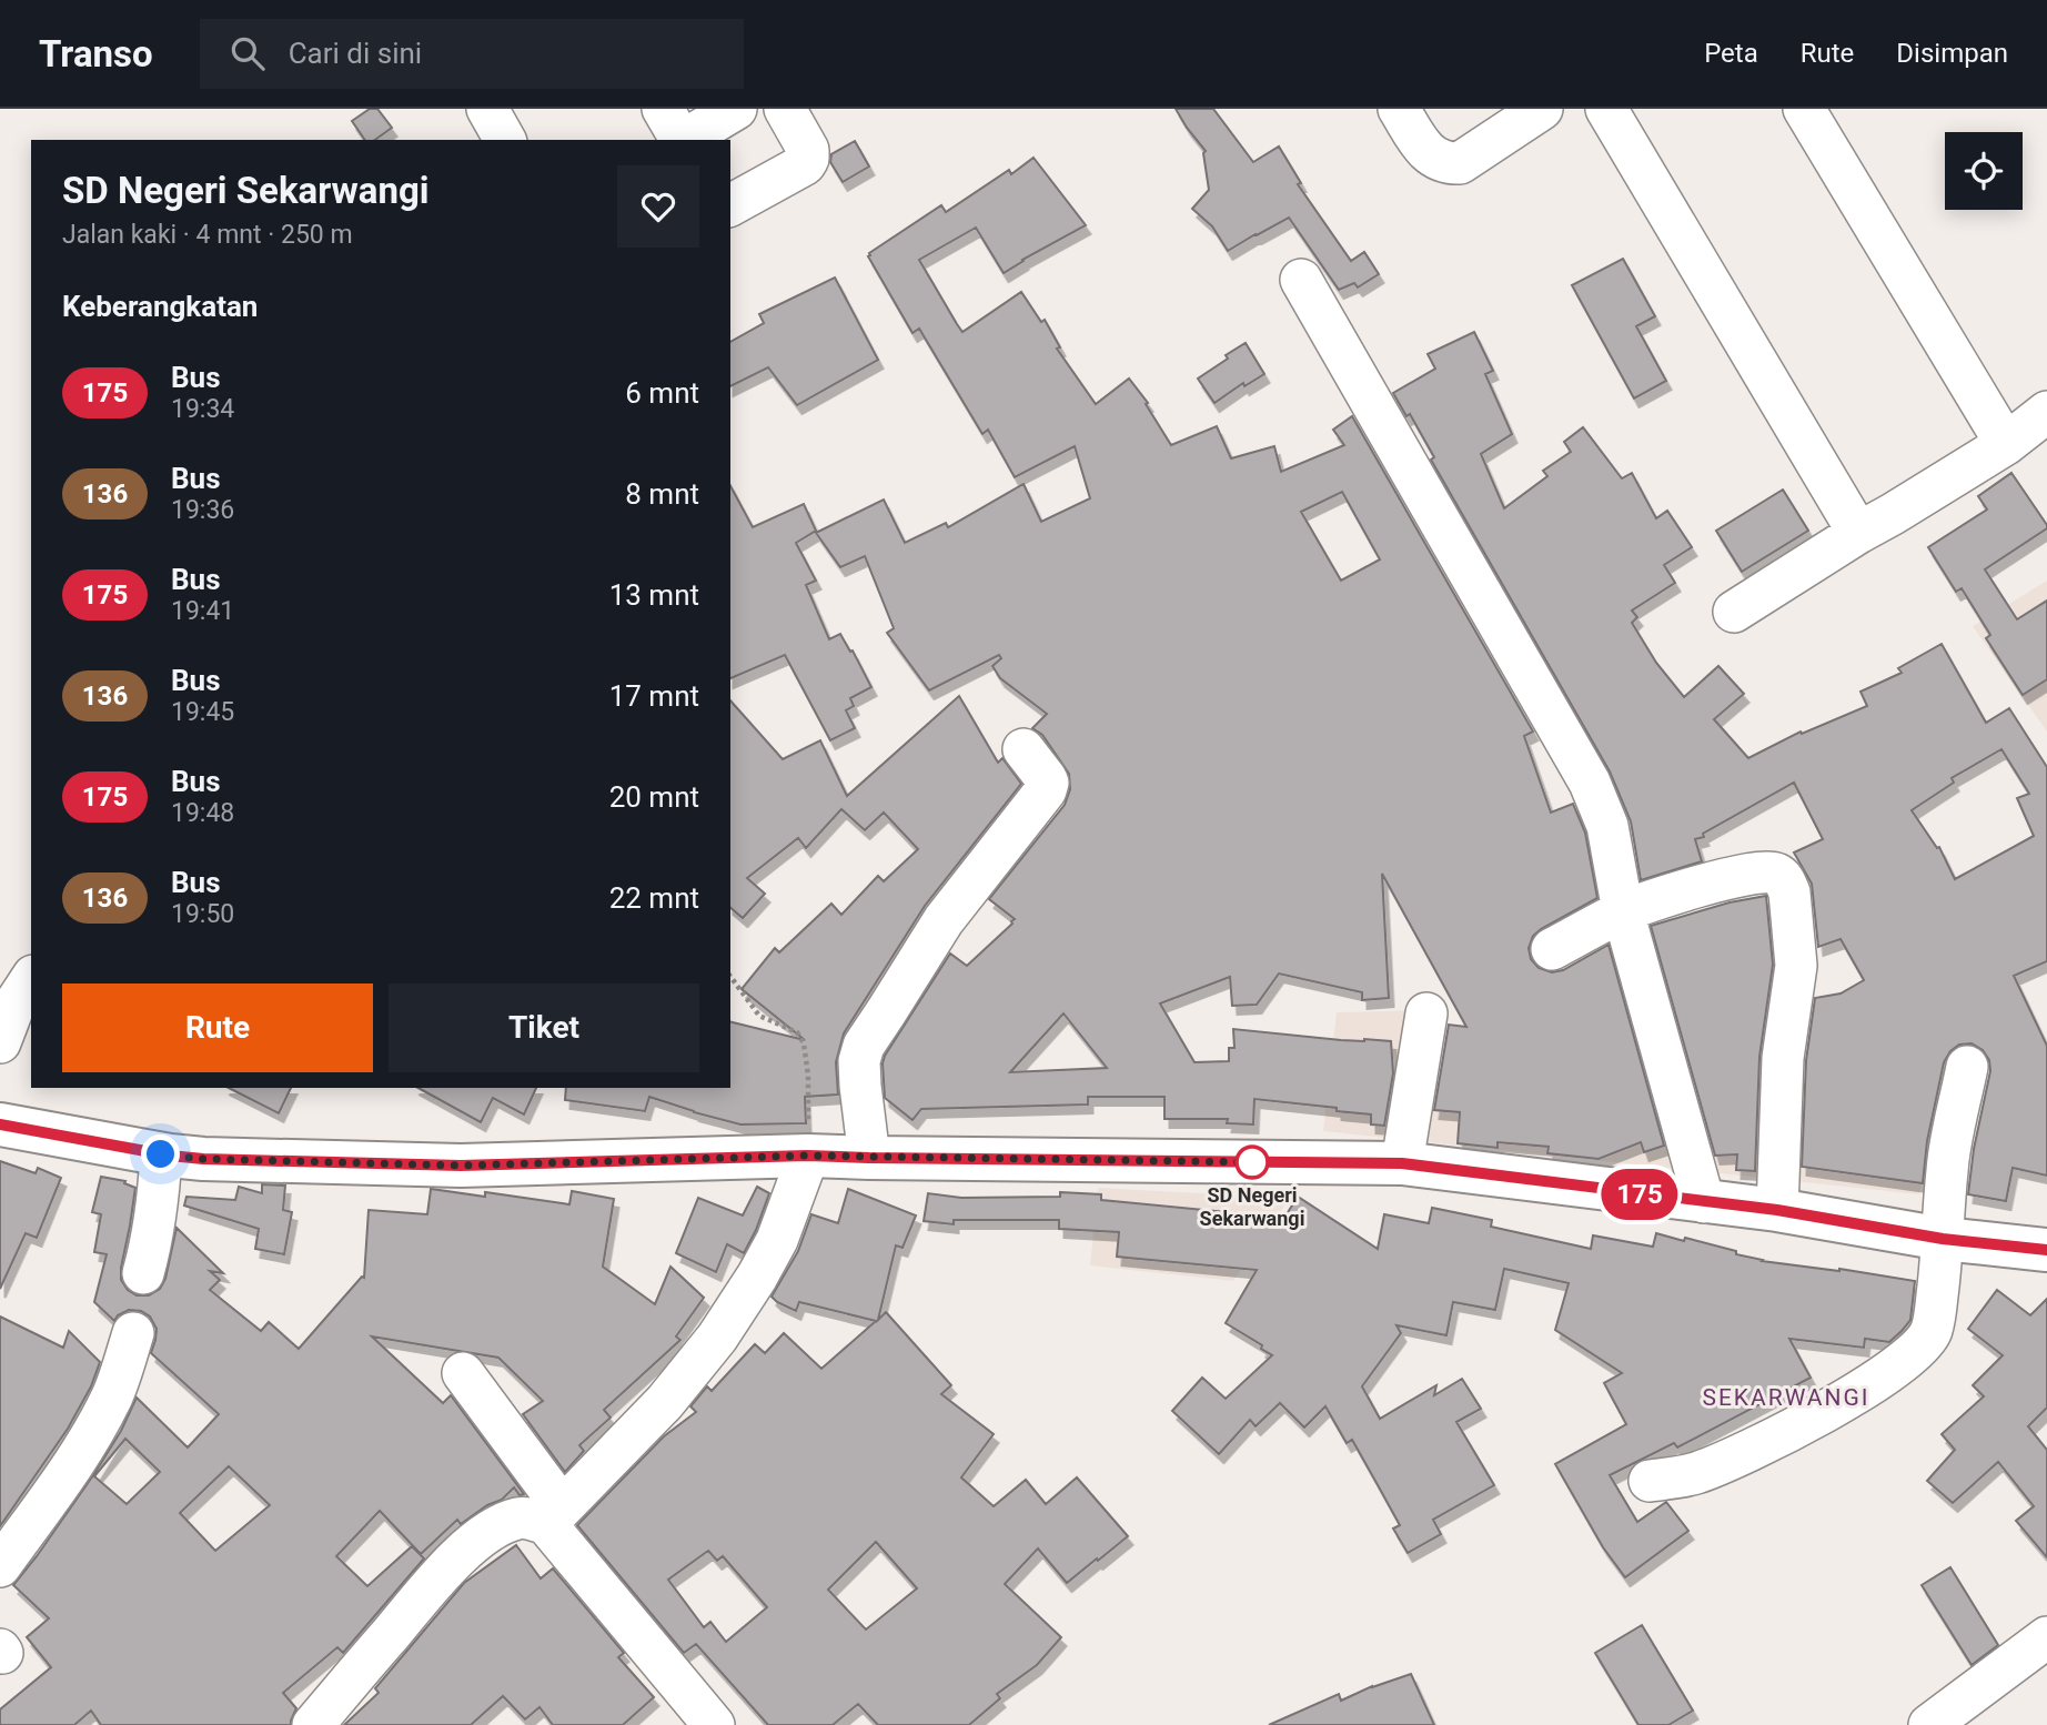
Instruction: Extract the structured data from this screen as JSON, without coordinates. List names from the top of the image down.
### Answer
{
  "districts": ["SEKARWANGI"],
  "places": ["SD Negeri Sekarwangi"],
  "lines": ["bus line 175"],
  "page": {
    "header": "Transo",
    "search": "Cari di sini",
    "nav": ["Peta", "Rute", "Disimpan"],
    "on_map": "175",
    "heading": [
      ["SD Negeri Sekarwangi", "Jalan kaki · 4 mnt · 250 m"],
      "Keberangkatan"
    ],
    "list": [
      {
        "mark": "175",
        "name": "Bus",
        "note": "19:34",
        "value": "6 mnt"
      },
      {
        "mark": "136",
        "name": "Bus",
        "note": "19:36",
        "value": "8 mnt"
      },
      {
        "mark": "175",
        "name": "Bus",
        "note": "19:41",
        "value": "13 mnt"
      },
      {
        "mark": "136",
        "name": "Bus",
        "note": "19:45",
        "value": "17 mnt"
      },
      {
        "mark": "175",
        "name": "Bus",
        "note": "19:48",
        "value": "20 mnt"
      },
      {
        "mark": "136",
        "name": "Bus",
        "note": "19:50",
        "value": "22 mnt"
      }
    ],
    "buttons": ["Rute", "Tiket"]
  }
}
